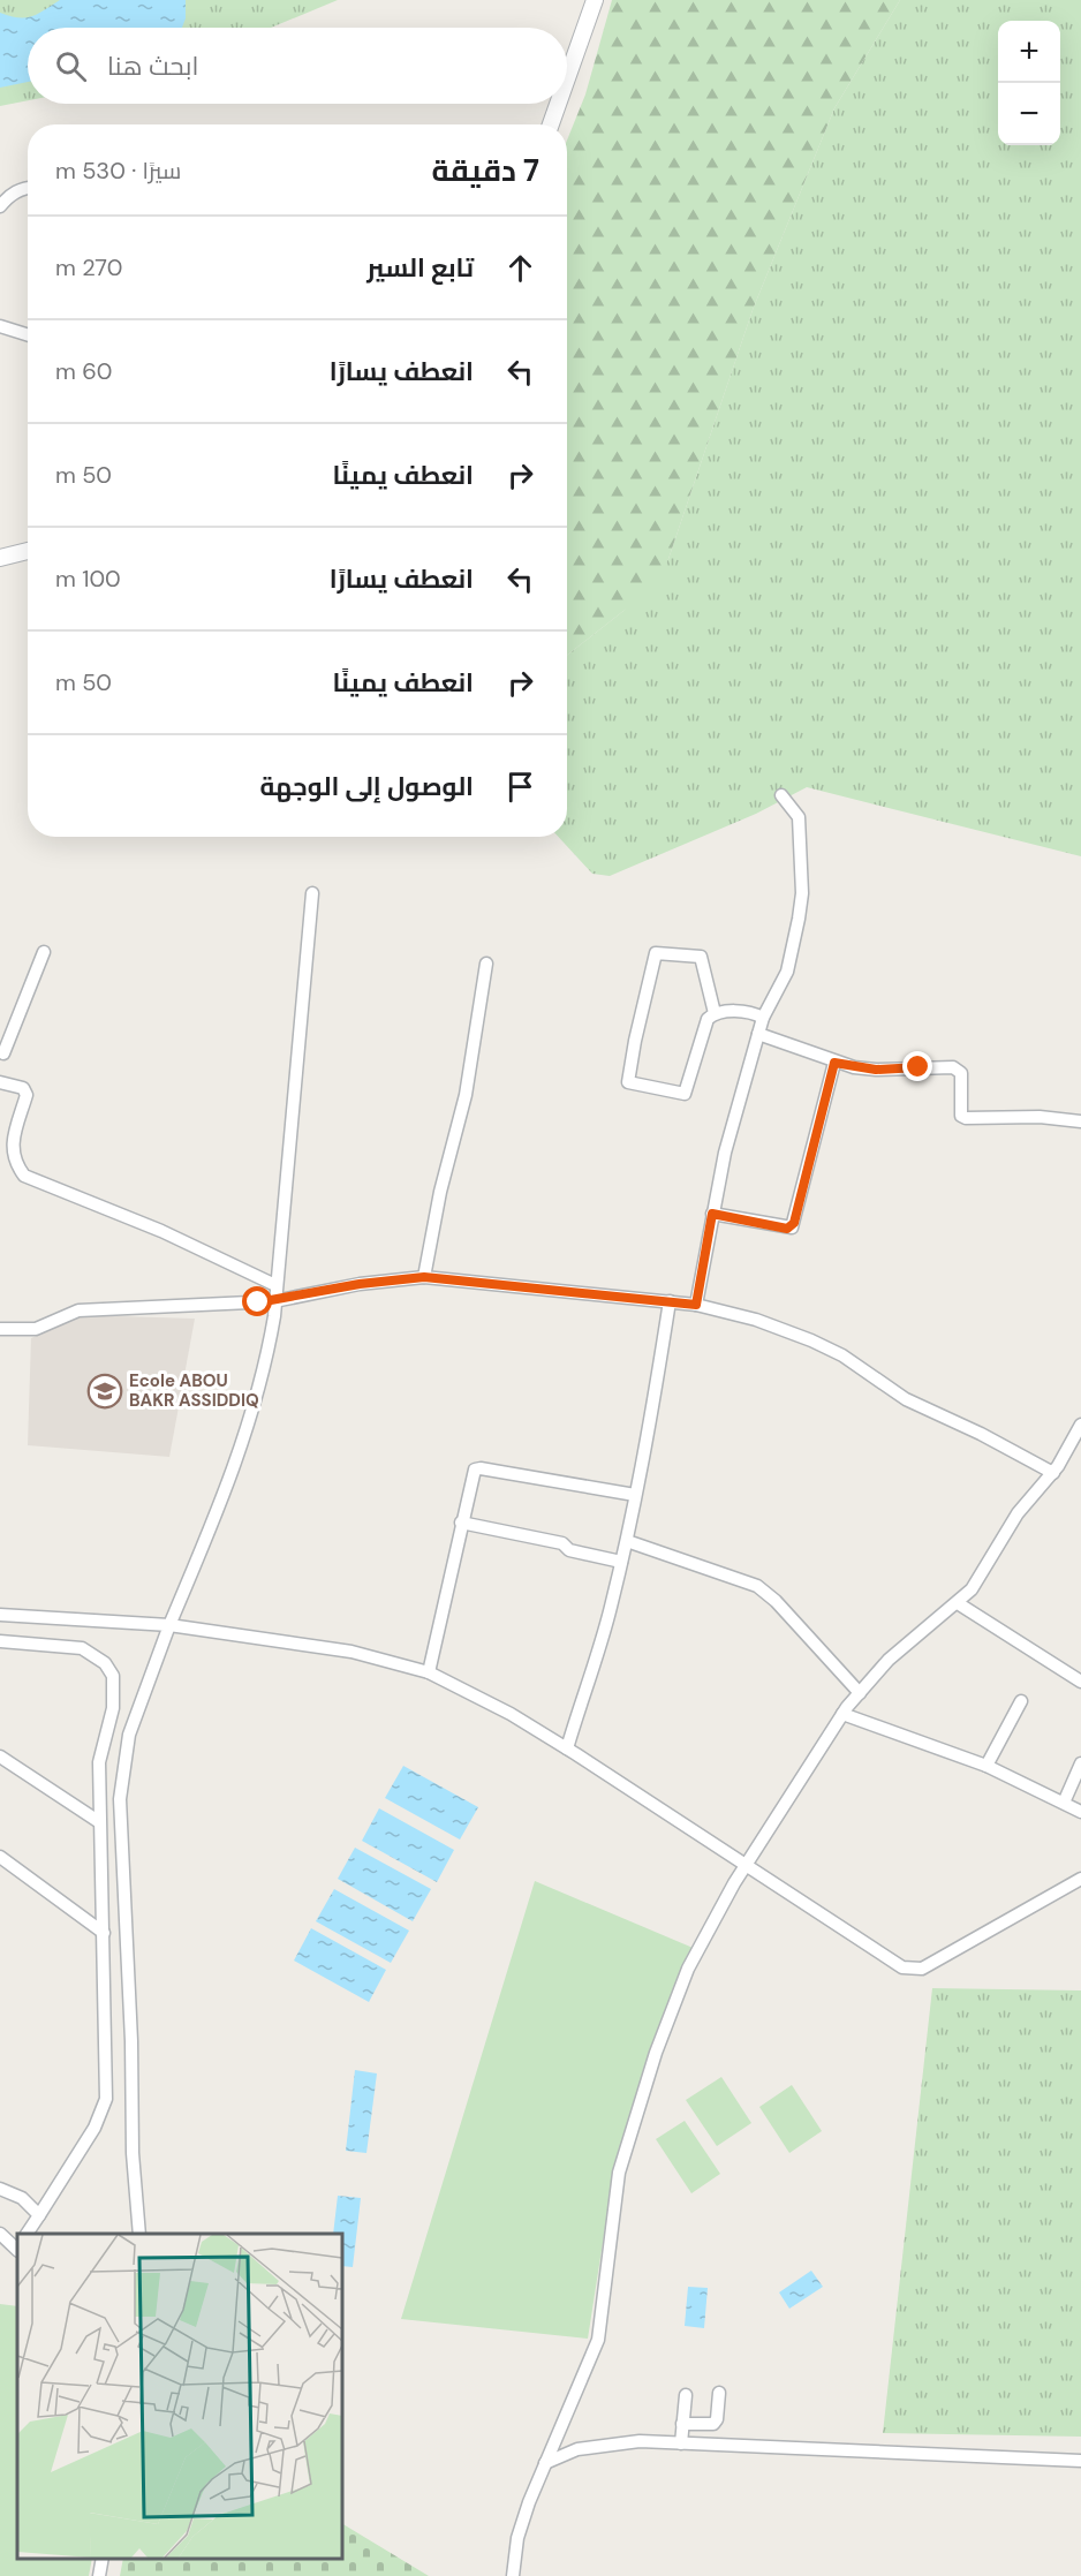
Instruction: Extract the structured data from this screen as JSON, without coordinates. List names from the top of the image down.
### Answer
{
  "places": {
    "school or university": ["Ecole ABOU BAKR ASSIDDIQ"]
  },
  "page": {
    "map_buttons": ["+", "−"],
    "search": "ابحث هنا",
    "heading": ["7 دقيقة", "سيرًا · 530 m"],
    "list": [
      ["تابع السير", "270 m"],
      ["انعطف يسارًا", "60 m"],
      ["انعطف يمينًا", "50 m"],
      ["انعطف يسارًا", "100 m"],
      ["انعطف يمينًا", "50 m"],
      "الوصول إلى الوجهة"
    ]
  }
}
